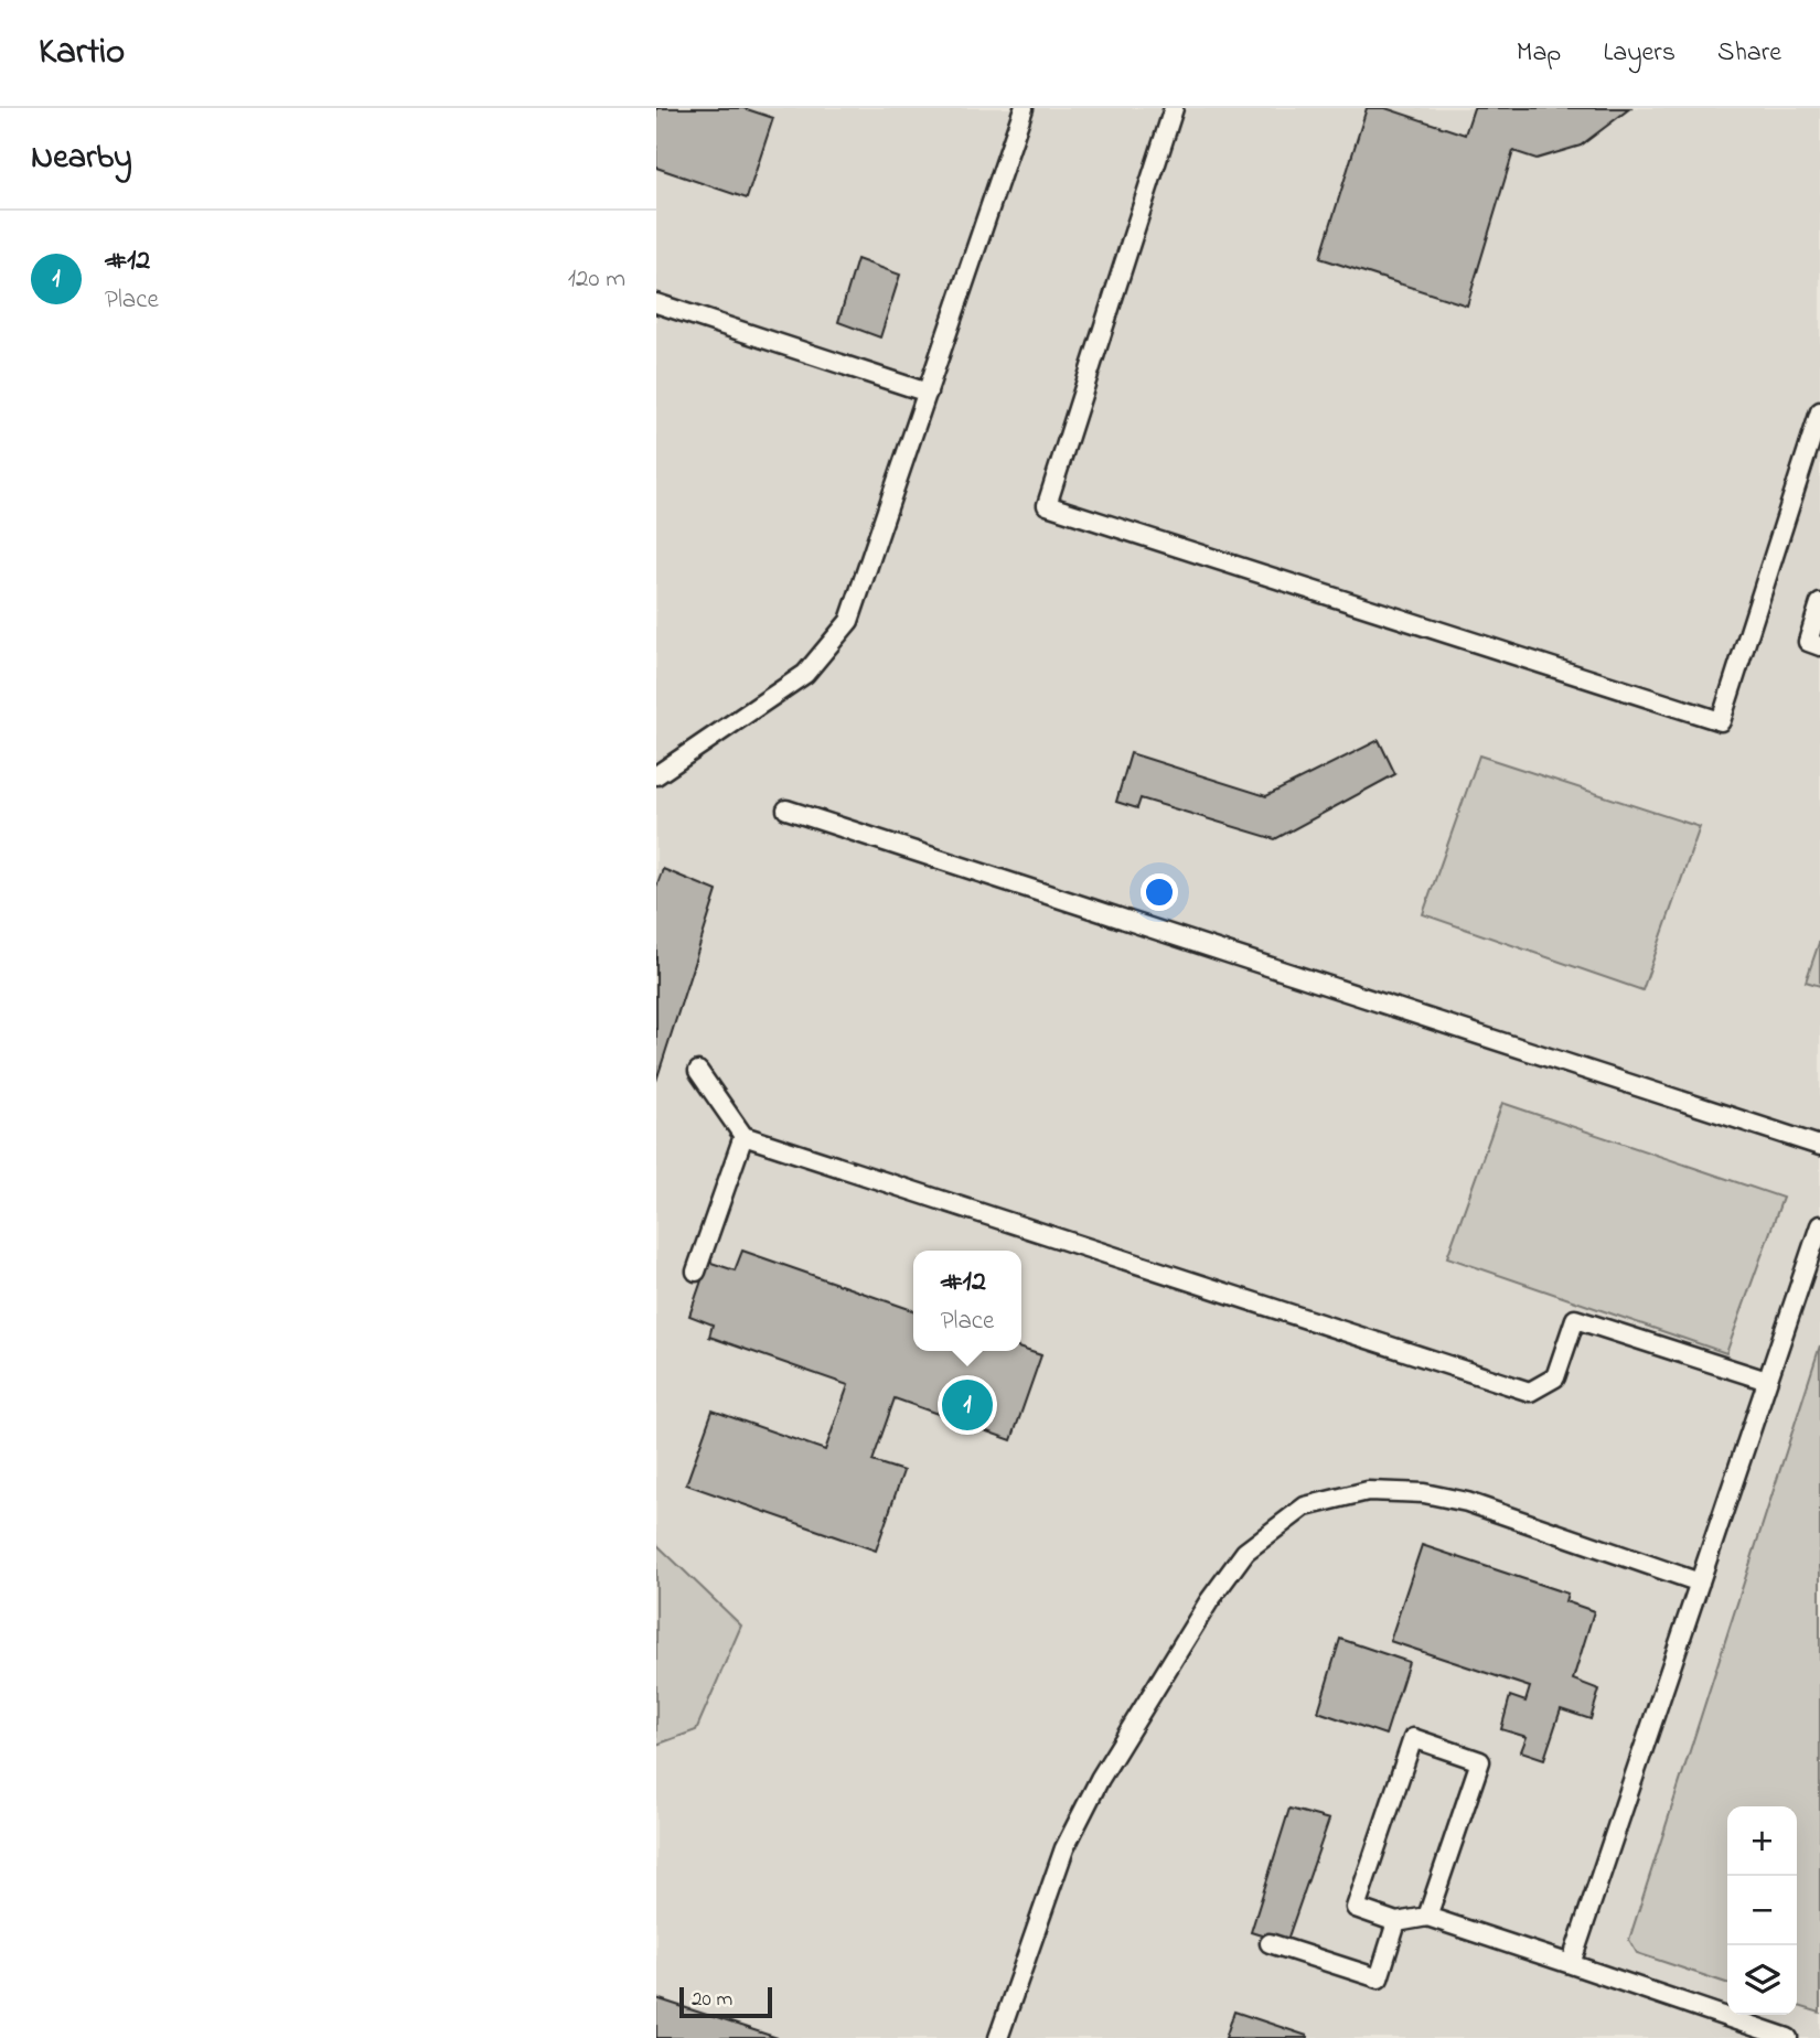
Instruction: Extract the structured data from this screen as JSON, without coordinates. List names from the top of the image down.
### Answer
{
  "scale_bar": "20 m",
  "page": {
    "header": "Kartio",
    "nav": ["Map", "Layers", "Share"],
    "heading": "Nearby",
    "list": [
      {
        "mark": "1",
        "name": "#12",
        "note": "Place",
        "value": "120 m"
      }
    ],
    "popup": ["#12", "Place"],
    "pins": "1",
    "map_buttons": ["+", "−"],
    "scale": "20 m"
  }
}
